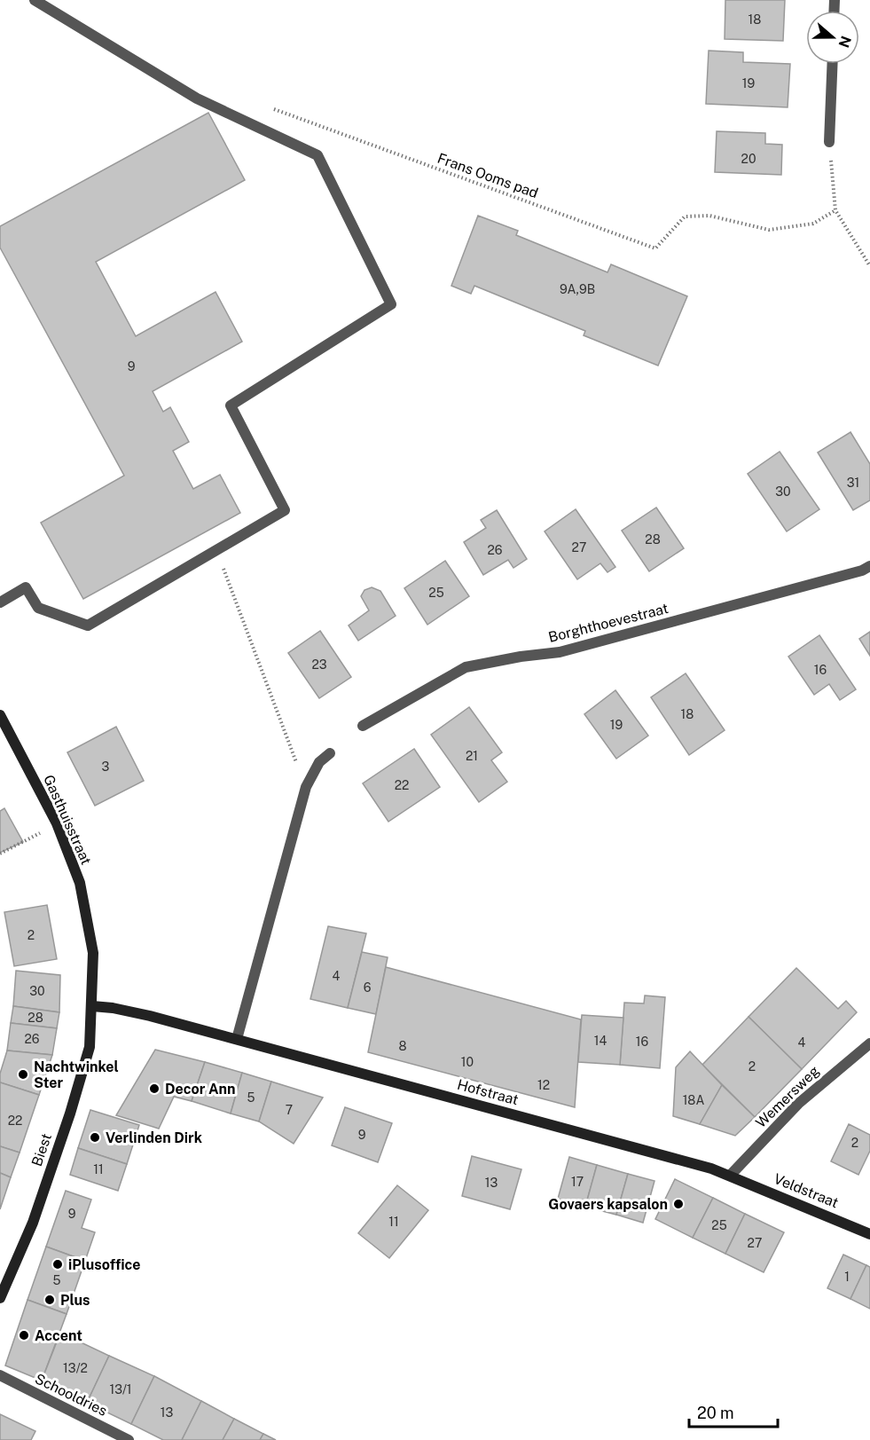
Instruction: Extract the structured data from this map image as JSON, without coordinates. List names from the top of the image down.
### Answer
{
  "streets": {
    "street": [
      "Borghthoevestraat",
      "Gasthuisstraat",
      "Hofstraat",
      "Wemersweg",
      "Biest",
      "Veldstraat",
      "Schooldries"
    ],
    "path": ["Frans Ooms pad"]
  },
  "crossings": [
    ["Gasthuisstraat", "Hofstraat"],
    ["Gasthuisstraat", "Biest"],
    ["Hofstraat", "Wemersweg"],
    ["Hofstraat", "Biest"],
    ["Hofstraat", "Veldstraat"],
    ["Wemersweg", "Veldstraat"]
  ],
  "places": [
    "Nachtwinkel Ster",
    "Decor Ann",
    "Verlinden Dirk",
    "Govaers kapsalon",
    "iPlusoffice",
    "Plus",
    "Accent"
  ],
  "house_numbers": [
    "18",
    "19",
    "20",
    "9A,9B",
    "9",
    "31",
    "30",
    "28",
    "27",
    "26",
    "25",
    "23",
    "16",
    "18",
    "19",
    "21",
    "3",
    "22",
    "2",
    "4",
    "6",
    "30",
    "28",
    "26",
    "14",
    "16",
    "4",
    "8",
    "10",
    "2",
    "12",
    "5",
    "18A",
    "7",
    "22",
    "9",
    "2",
    "11",
    "17",
    "13",
    "9",
    "11",
    "25",
    "27",
    "1",
    "5",
    "13/2",
    "13/1",
    "13"
  ],
  "scale_bar": "20 m",
  "north": "right"
}
